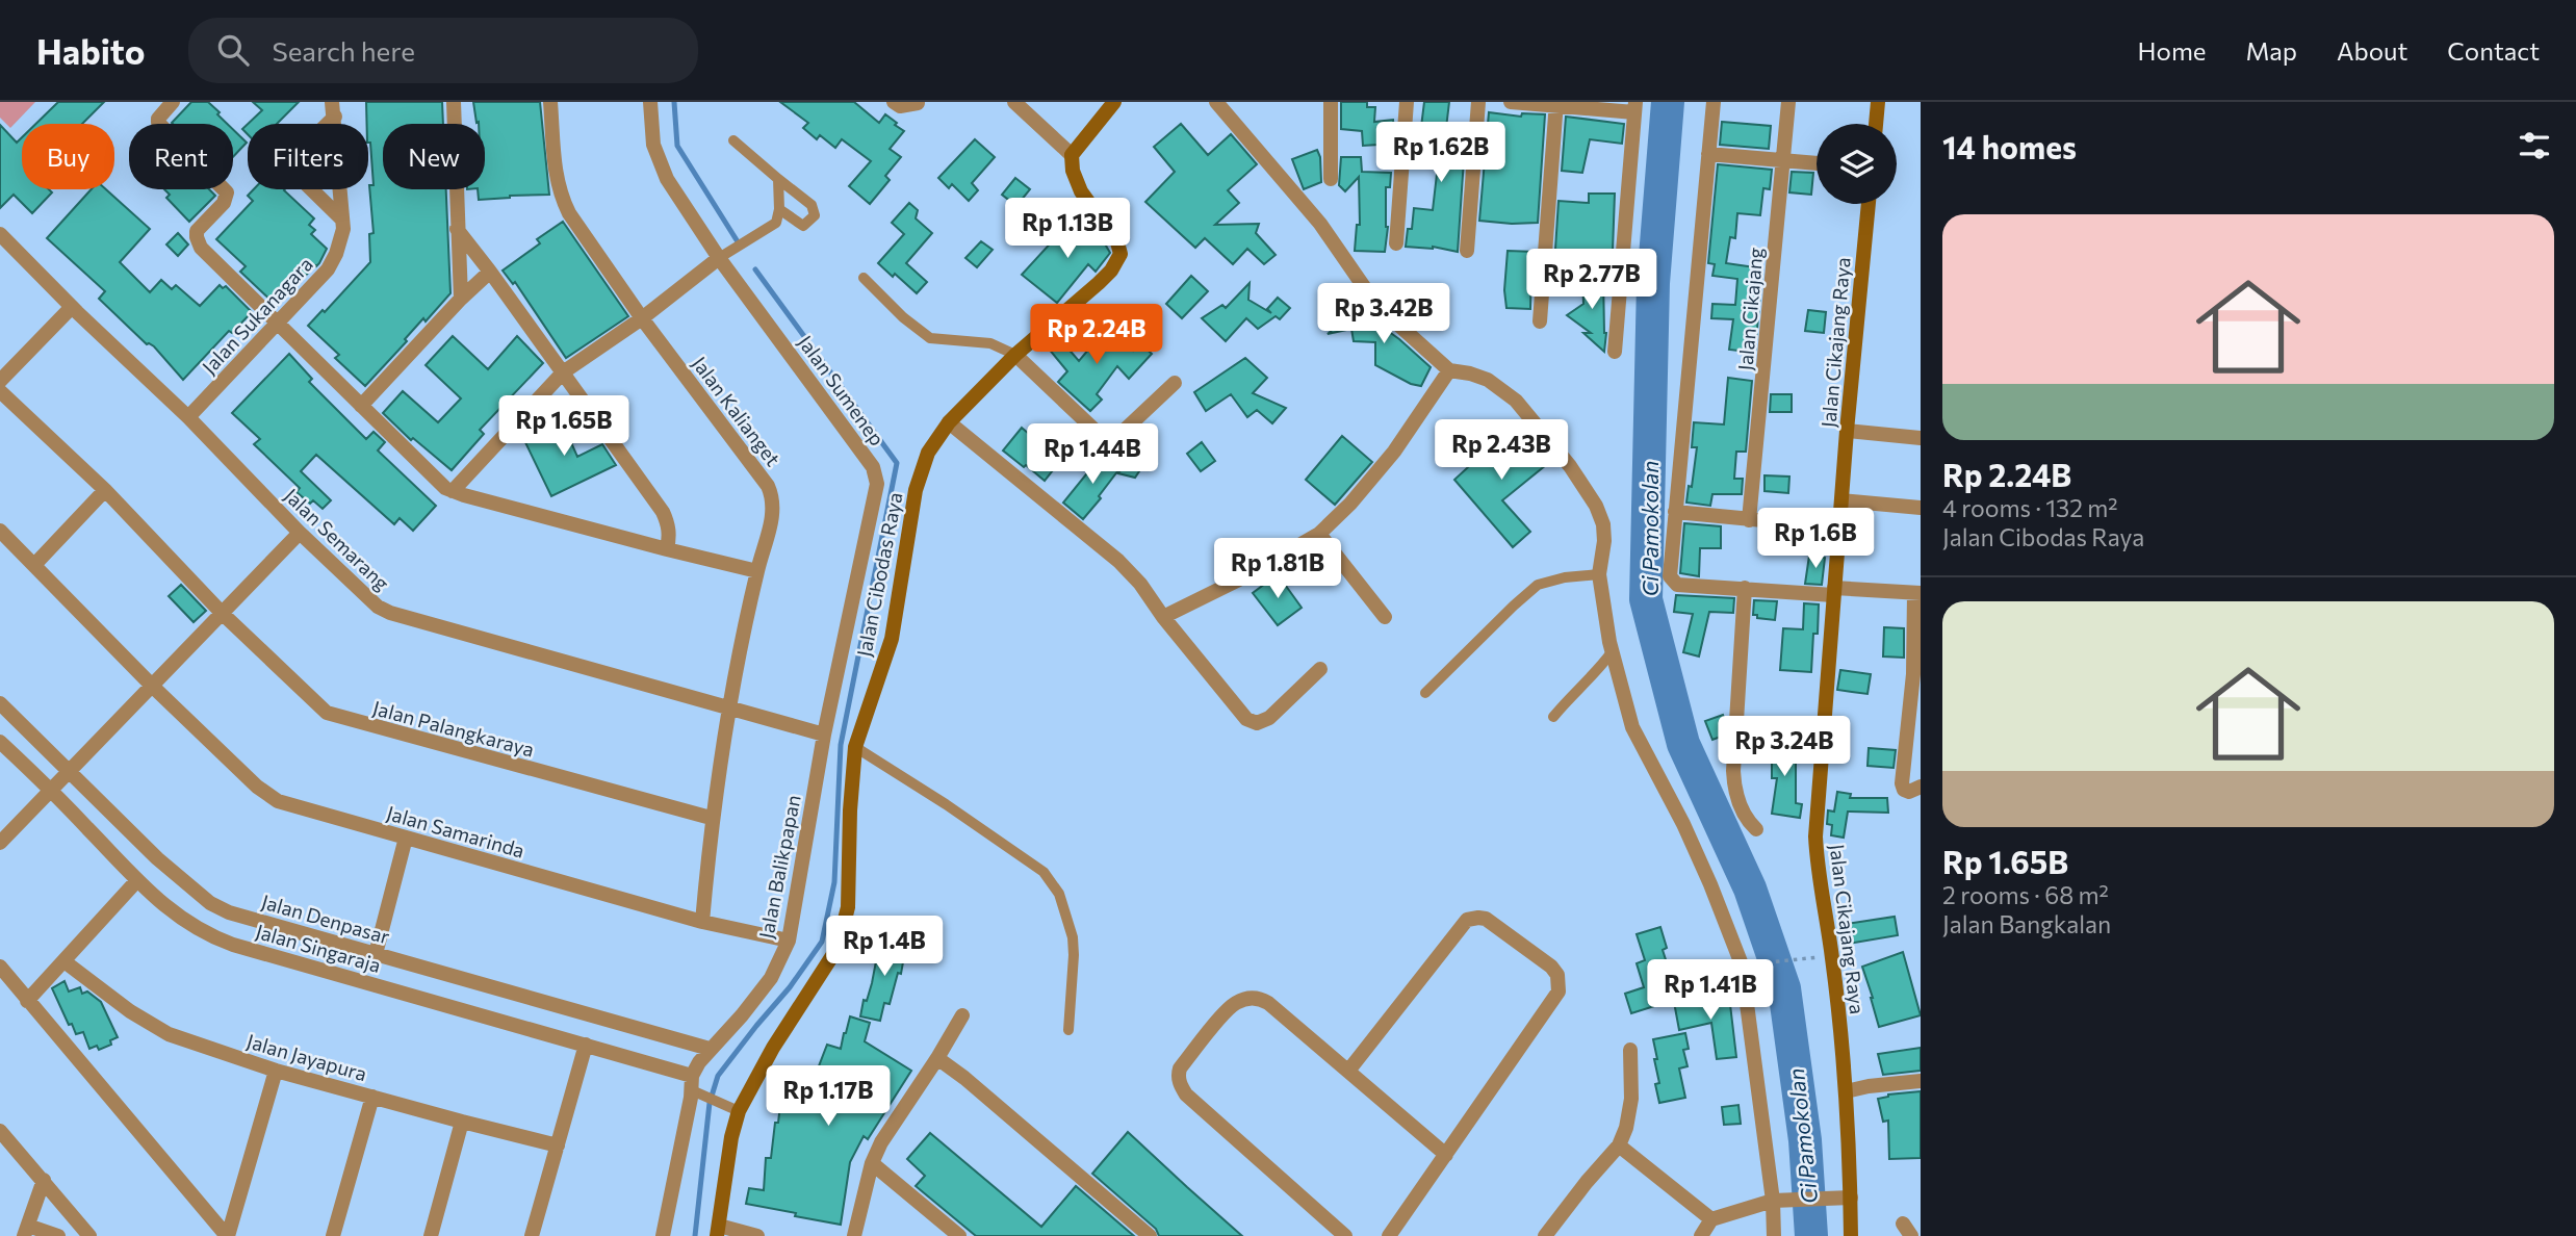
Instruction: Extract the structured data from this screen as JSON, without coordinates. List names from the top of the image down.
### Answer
{
  "streets": {
    "street": [
      "Jalan Cikajang",
      "Jalan Sukanagara",
      "Jalan Cikajang Raya",
      "Jalan Sumenep",
      "Jalan Kalianget",
      "Jalan Semarang",
      "Jalan Cibodas Raya",
      "Jalan Palangkaraya",
      "Jalan Samarinda",
      "Jalan Balikpapan",
      "Jalan Denpasar",
      "Jalan Singaraja",
      "Jalan Jayapura"
    ]
  },
  "crossings": [
    ["Jalan Sukanagara", "Jalan Semarang"],
    ["Jalan Sumenep", "Jalan Semarang"],
    ["Jalan Sumenep", "Jalan Balikpapan"],
    ["Jalan Kalianget", "Jalan Semarang"],
    ["Jalan Kalianget", "Jalan Palangkaraya"],
    ["Jalan Kalianget", "Jalan Samarinda"],
    ["Jalan Semarang", "Jalan Balikpapan"],
    ["Jalan Samarinda", "Jalan Balikpapan"],
    ["Jalan Balikpapan", "Jalan Denpasar"],
    ["Jalan Balikpapan", "Jalan Singaraja"]
  ],
  "water": ["Ci Pamokolan"],
  "page": {
    "header": "Habito",
    "search": "Search here",
    "nav": [
      "Home",
      "Map",
      "About",
      "Contact"
    ],
    "heading": "14 homes",
    "price": [
      "Rp 1.62B",
      "Rp 1.13B",
      "Rp 2.77B",
      "Rp 3.42B",
      "Rp 2.24B",
      "Rp 1.65B",
      "Rp 2.43B",
      "Rp 1.44B",
      "Rp 1.6B",
      "Rp 1.81B",
      "Rp 3.24B",
      "Rp 1.4B",
      "Rp 1.41B",
      "Rp 1.17B"
    ],
    "chip": [
      "Buy",
      "Rent",
      "Filters",
      "New"
    ],
    "list": [
      {
        "name": "Rp 2.24B",
        "note": "4 rooms · 132 m² · Jalan Cibodas Raya"
      },
      {
        "name": "Rp 1.65B",
        "note": "2 rooms · 68 m² · Jalan Bangkalan"
      }
    ]
  }
}
